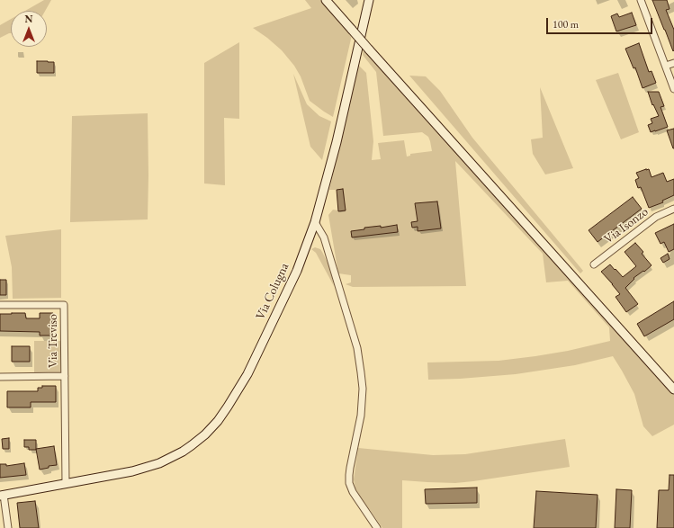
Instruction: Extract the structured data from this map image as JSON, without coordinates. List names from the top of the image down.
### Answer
{
  "streets": {
    "street": ["Via Isonzo", "Via Colugna", "Via Treviso"]
  },
  "crossings": [
    ["Via Colugna", "Via Treviso"]
  ],
  "scale_bar": "100 m",
  "north": "top"
}
